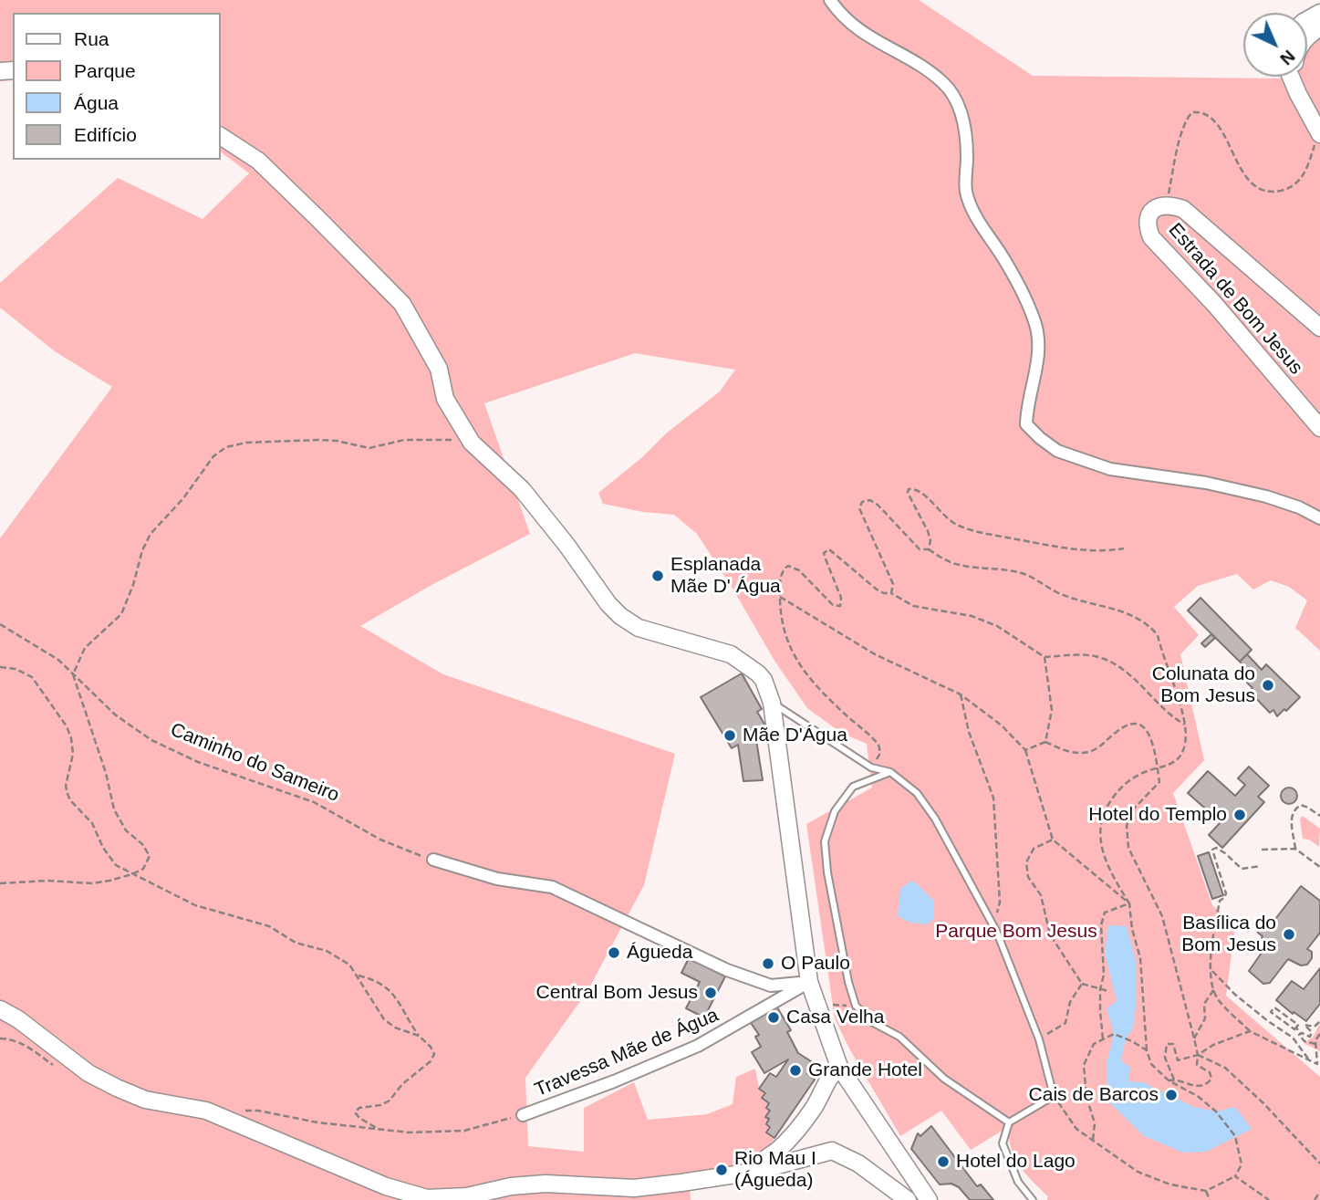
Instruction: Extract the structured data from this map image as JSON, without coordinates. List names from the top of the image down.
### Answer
{
  "streets": {
    "main road": ["Estrada de Bom Jesus"],
    "street": ["Travessa Mãe de Água"],
    "path": ["Caminho do Sameiro"]
  },
  "parks": ["Parque Bom Jesus"],
  "places": [
    "Esplanada Mãe D' Água",
    "Colunata do Bom Jesus",
    "Mãe D'Água",
    "Hotel do Templo",
    "Basílica do Bom Jesus",
    "Águeda",
    "O Paulo",
    "Central Bom Jesus",
    "Casa Velha",
    "Grande Hotel",
    "Cais de Barcos",
    "Hotel do Lago",
    "Rio Mau I (Águeda)"
  ],
  "legend": [
    "Rua",
    "Parque",
    "Água",
    "Edifício"
  ],
  "north": "bottom right"
}
